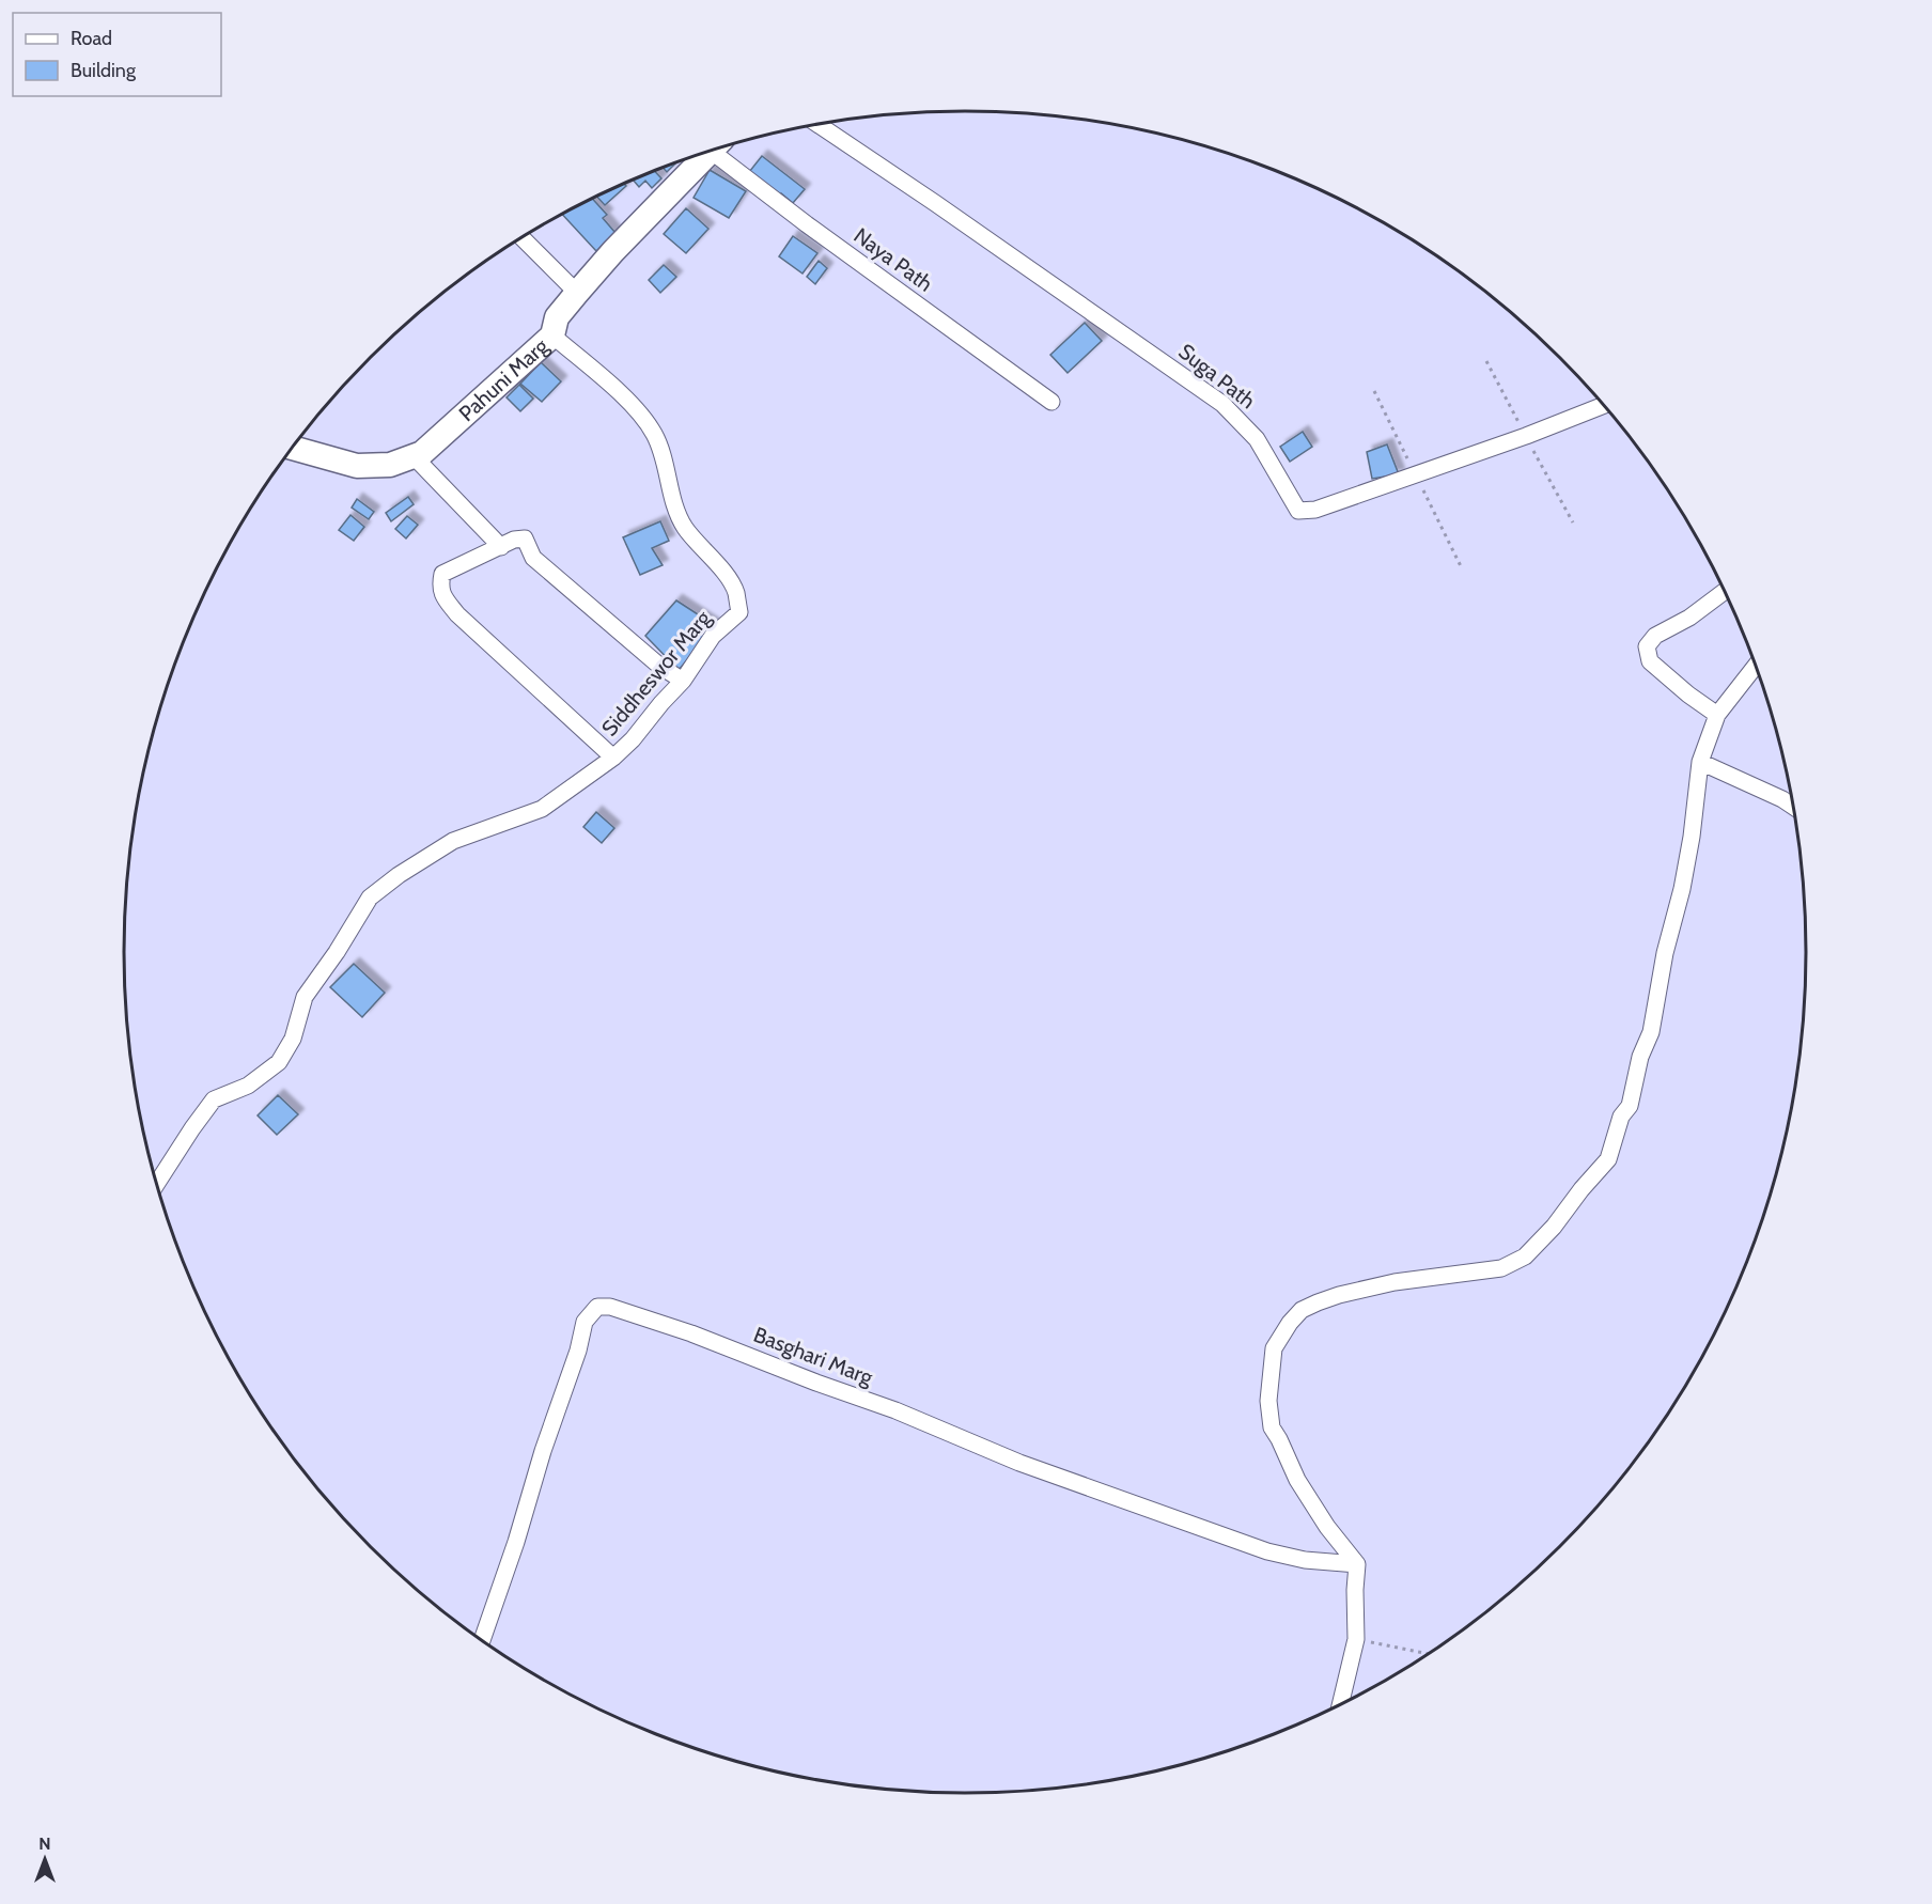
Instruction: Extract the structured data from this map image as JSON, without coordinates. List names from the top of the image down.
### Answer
{
  "streets": {
    "street": [
      "Naya Path",
      "Suga Path",
      "Pahuni Marg",
      "Siddheswor Marg",
      "Basghari Marg"
    ]
  },
  "crossings": [
    ["Pahuni Marg", "Siddheswor Marg"]
  ],
  "legend": ["Road", "Building"],
  "north": "top"
}
